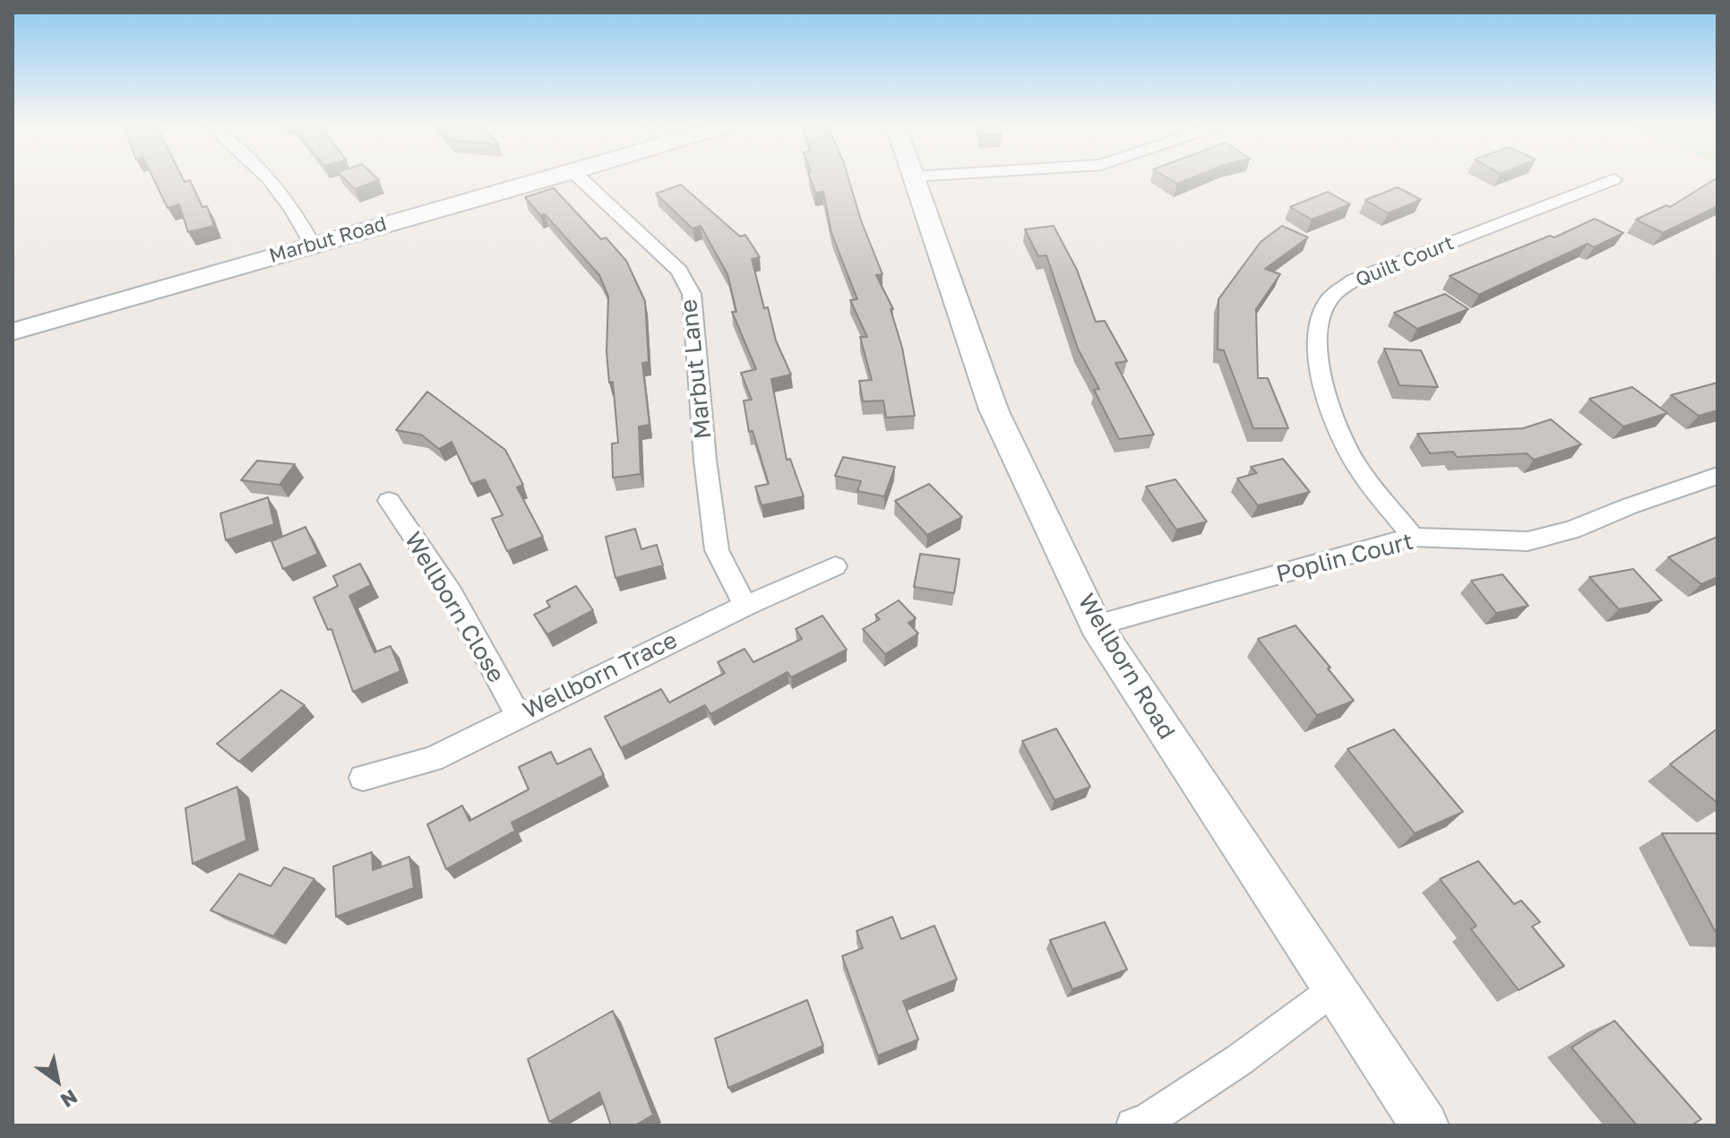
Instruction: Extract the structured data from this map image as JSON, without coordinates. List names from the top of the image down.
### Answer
{
  "streets": {
    "street": [
      "Marbut Road",
      "Quilt Court",
      "Marbut Lane",
      "Poplin Court",
      "Wellborn Close",
      "Wellborn Road",
      "Wellborn Trace"
    ]
  },
  "crossings": [
    ["Quilt Court", "Poplin Court"],
    ["Marbut Lane", "Wellborn Trace"],
    ["Poplin Court", "Wellborn Road"],
    ["Wellborn Close", "Wellborn Trace"]
  ],
  "north": "bottom right"
}
